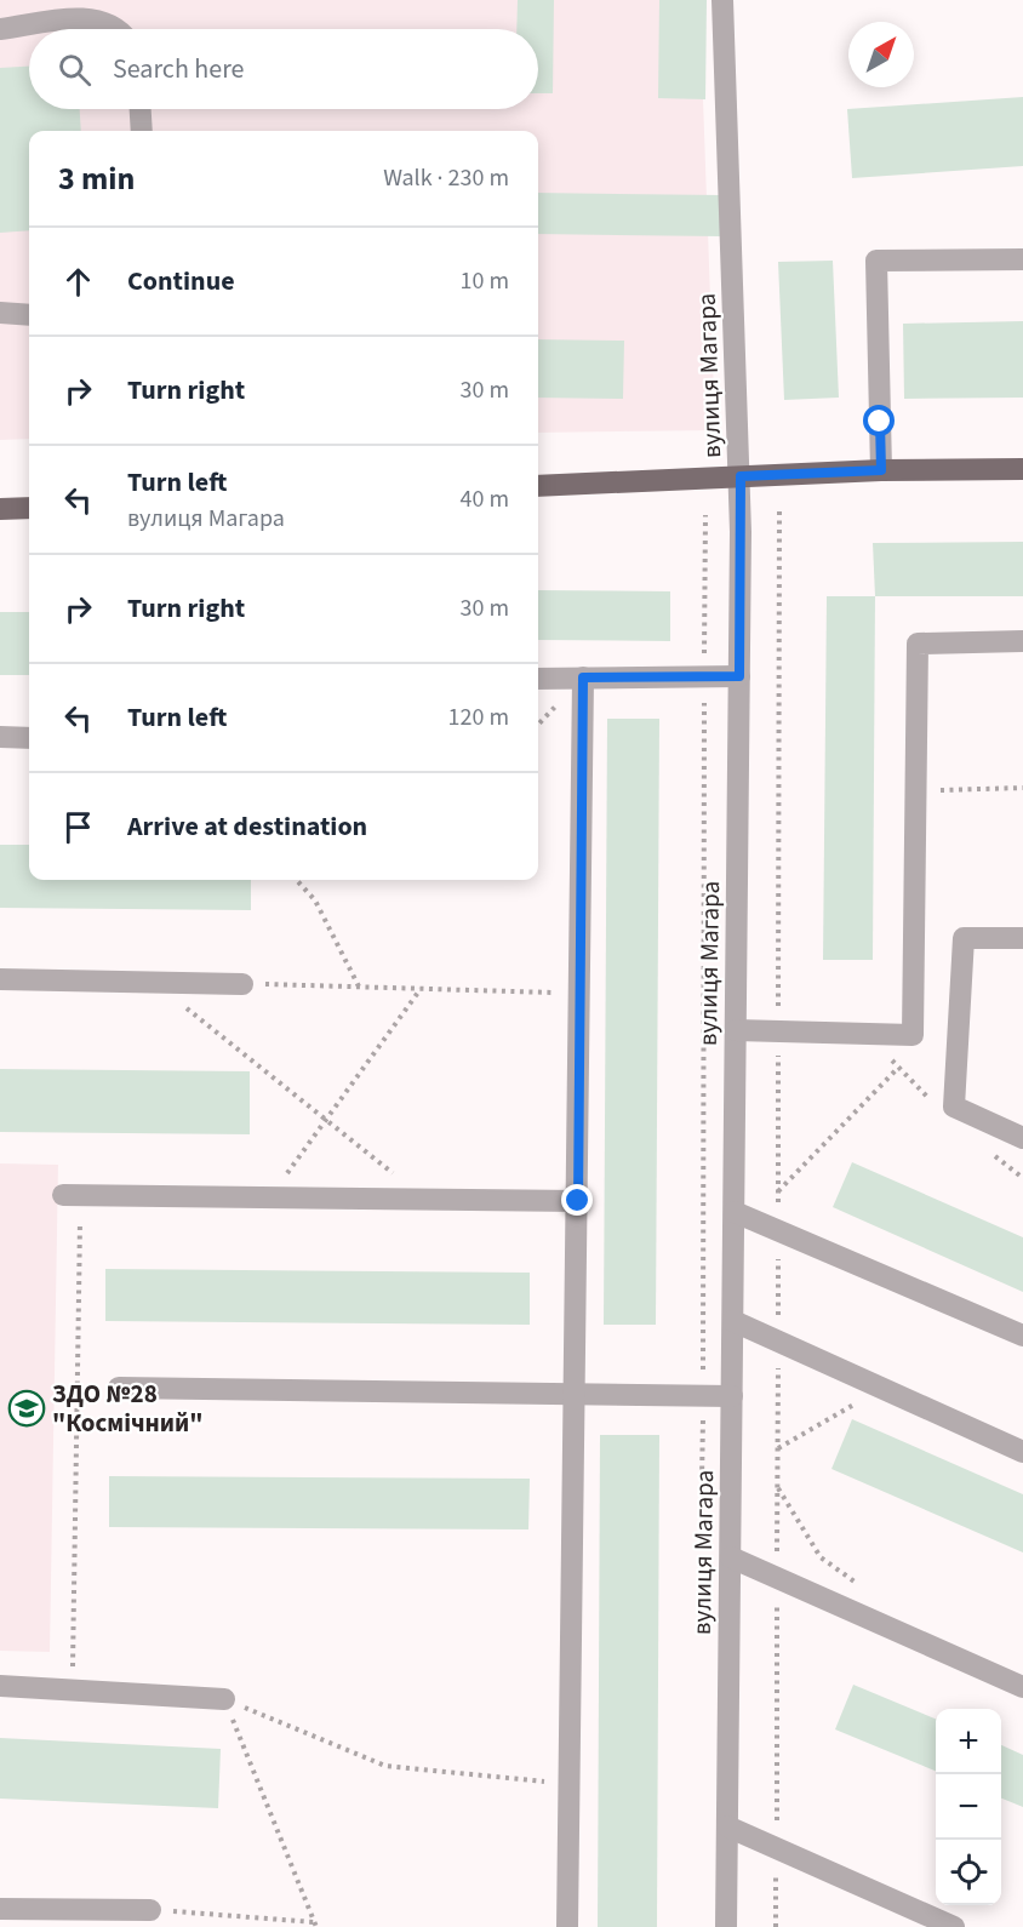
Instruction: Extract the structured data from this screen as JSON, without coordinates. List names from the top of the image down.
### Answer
{
  "streets": {
    "street": ["вулиця Магара"]
  },
  "places": {
    "school or university": ["ЗДО №28 \"Космічний\""]
  },
  "north": "top right",
  "page": {
    "search": "Search here",
    "heading": ["3 min", "Walk · 230 m"],
    "list": [
      ["Continue", "10 m"],
      ["Turn right", "30 m"],
      ["Turn left", "вулиця Магара", "40 m"],
      ["Turn right", "30 m"],
      ["Turn left", "120 m"],
      "Arrive at destination"
    ],
    "map_buttons": ["+", "−"]
  }
}
